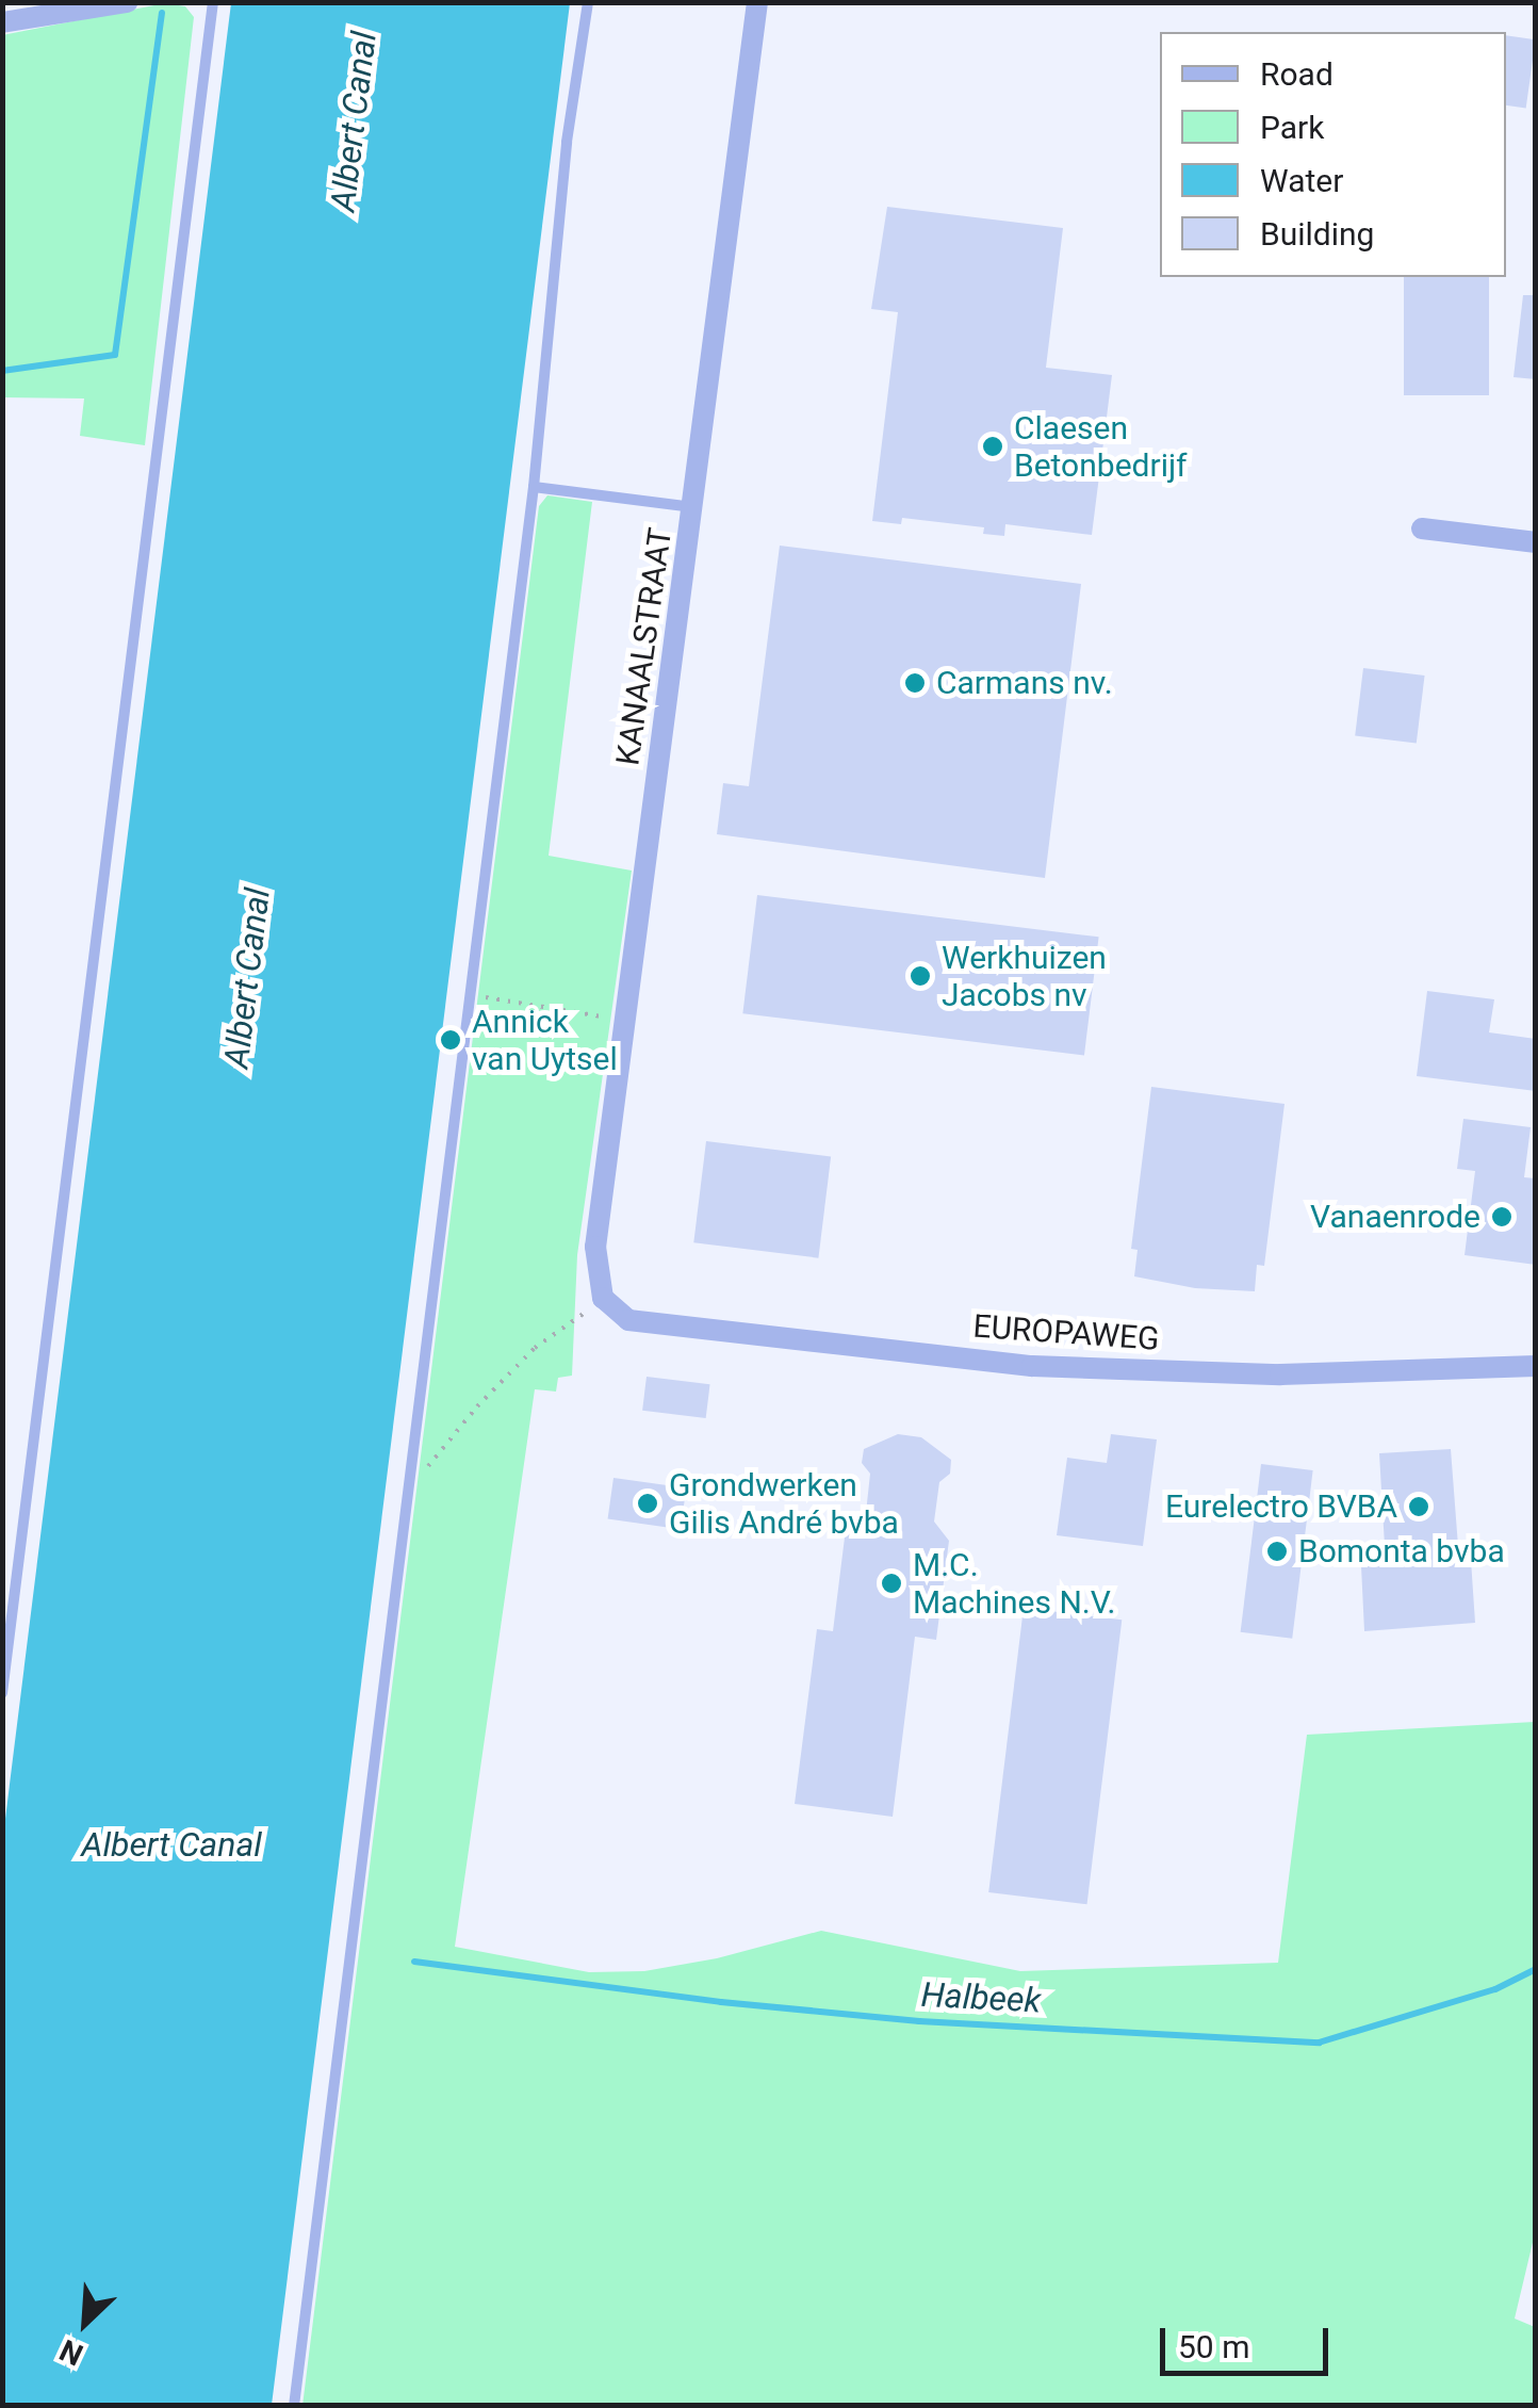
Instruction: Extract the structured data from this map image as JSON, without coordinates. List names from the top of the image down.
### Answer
{
  "streets": {
    "street": ["KANAALSTRAAT", "EUROPAWEG"]
  },
  "crossings": [
    ["KANAALSTRAAT", "EUROPAWEG"]
  ],
  "water": ["Albert Canal", "Halbeek"],
  "places": [
    "Claesen Betonbedrijf",
    "Carmans nv.",
    "Werkhuizen Jacobs nv",
    "Annick van Uytsel",
    "Vanaenrode",
    "Grondwerken Gilis André bvba",
    "Eurelectro BVBA",
    "Bomonta bvba",
    "M.C. Machines N.V."
  ],
  "legend": [
    "Road",
    "Park",
    "Water",
    "Building"
  ],
  "scale_bar": "50 m",
  "north": "bottom left"
}
